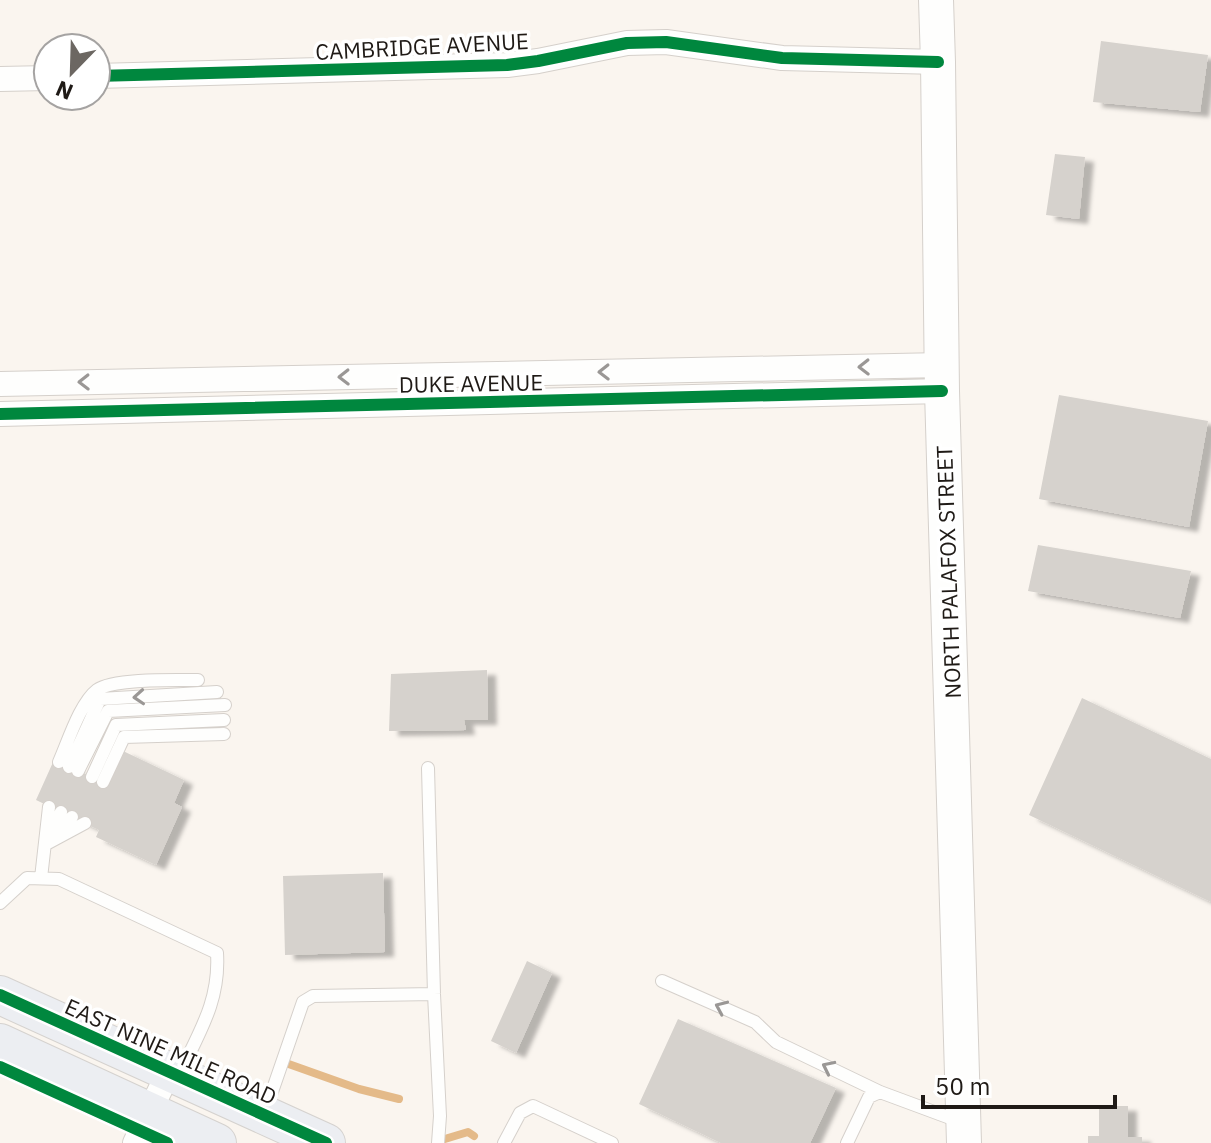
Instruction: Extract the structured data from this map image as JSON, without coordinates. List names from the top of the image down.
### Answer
{
  "streets": {
    "main road": ["NORTH PALAFOX STREET", "EAST NINE MILE ROAD"],
    "street": ["CAMBRIDGE AVENUE", "DUKE AVENUE"]
  },
  "crossings": [
    ["CAMBRIDGE AVENUE", "NORTH PALAFOX STREET"],
    ["DUKE AVENUE", "NORTH PALAFOX STREET"]
  ],
  "scale_bar": "50 m",
  "north": "bottom left"
}
